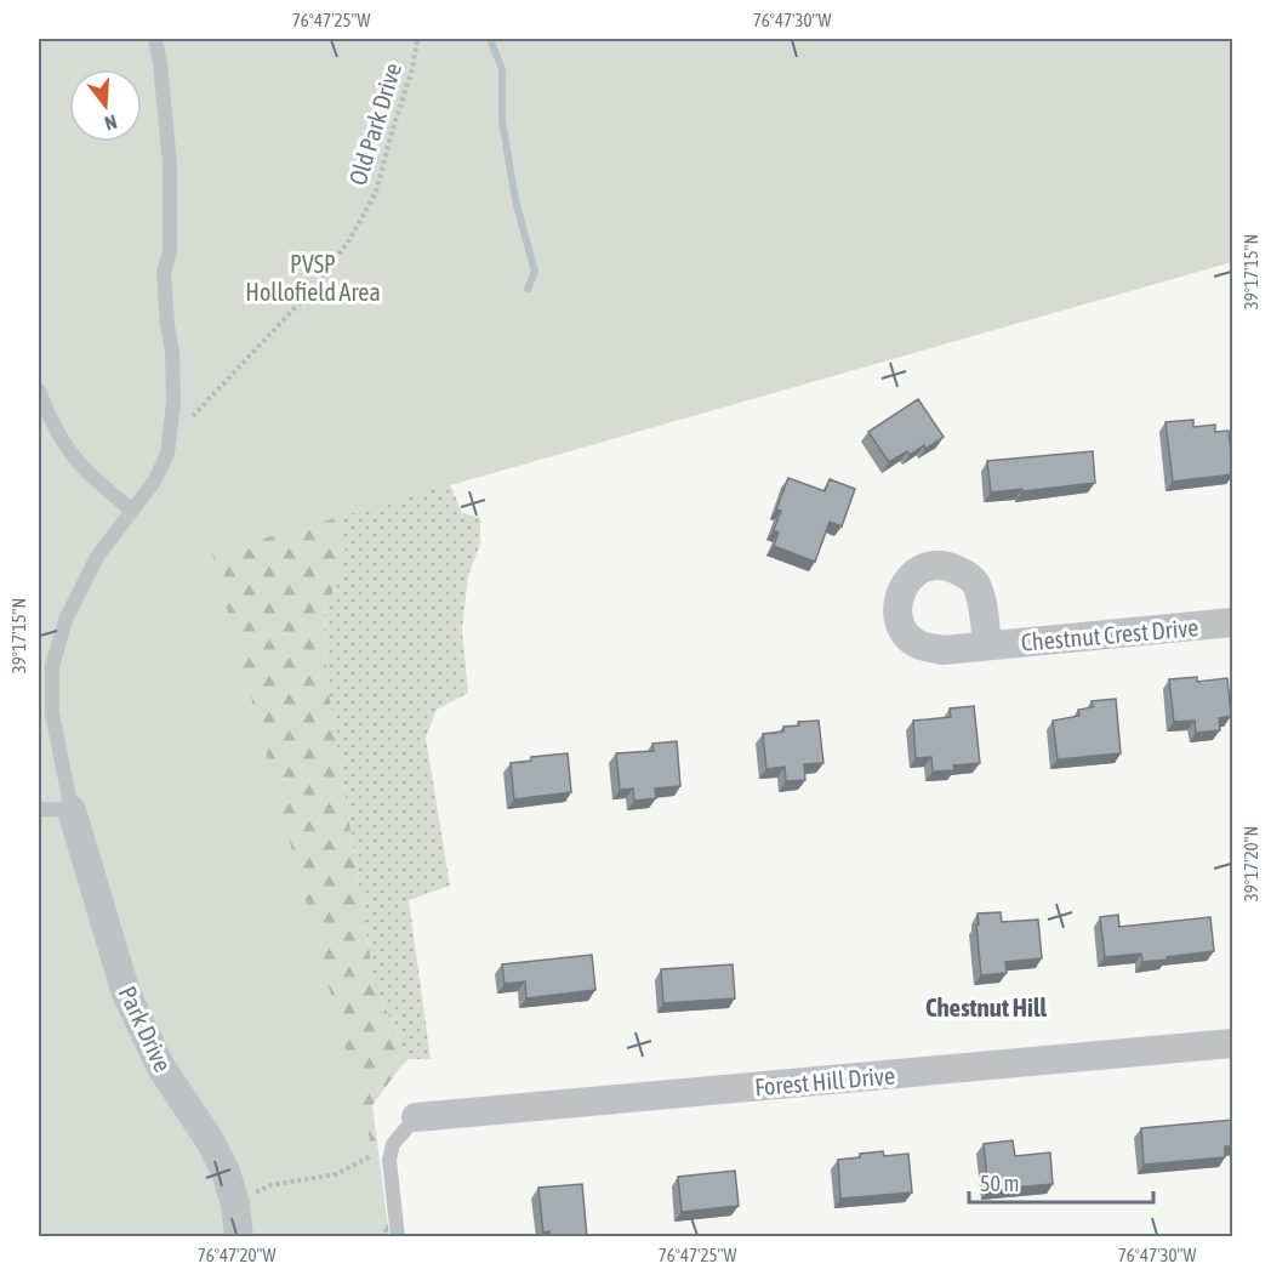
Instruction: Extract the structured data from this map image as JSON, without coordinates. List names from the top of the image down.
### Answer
{
  "streets": {
    "street": ["Chestnut Crest Drive", "Park Drive", "Forest Hill Drive"],
    "path": ["Old Park Drive"]
  },
  "districts": ["Chestnut Hill"],
  "parks": ["PVSP Hollofield Area"],
  "scale_bar": "50 m",
  "north": "bottom",
  "coordinates": [
    "76°47'25\"W",
    "76°47'30\"W",
    "39°17'15\"N",
    "39°17'20\"N",
    "76°47'20\"W"
  ]
}
